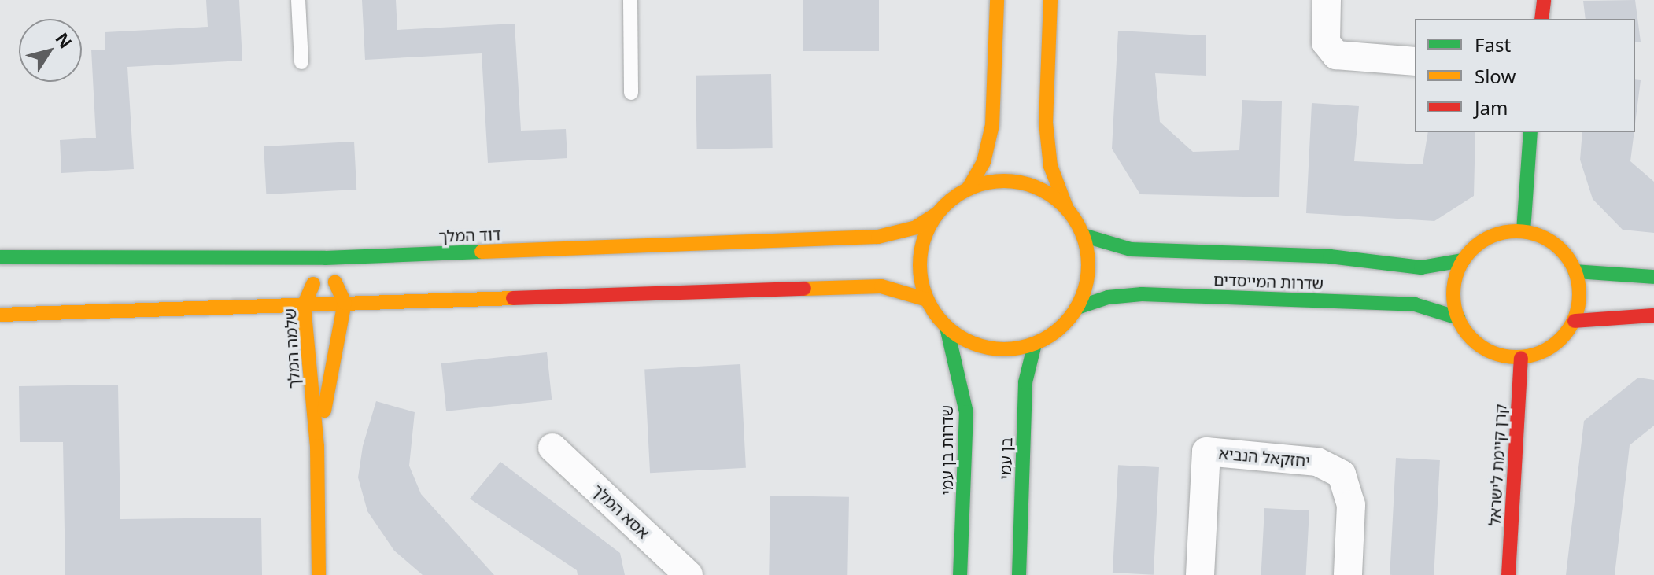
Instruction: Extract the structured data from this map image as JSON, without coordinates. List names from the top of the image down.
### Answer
{
  "streets": {
    "street": [
      "דוד המלך",
      "שדרות המייסדים",
      "שלמה המלך",
      "שדרות בן עמי",
      "יחזקאל הנביא",
      "בן עמי",
      "קרן קיימת לישראל",
      "אסא המלך"
    ]
  },
  "crossings": [
    ["דוד המלך", "שדרות המייסדים"],
    ["דוד המלך", "שלמה המלך"],
    ["דוד המלך", "שדרות בן עמי"],
    ["דוד המלך", "בן עמי"],
    ["שדרות המייסדים", "שדרות בן עמי"],
    ["שדרות המייסדים", "בן עמי"],
    ["שדרות המייסדים", "קרן קיימת לישראל"],
    ["שדרות בן עמי", "בן עמי"]
  ],
  "legend": ["Fast", "Slow", "Jam"],
  "north": "top right"
}
